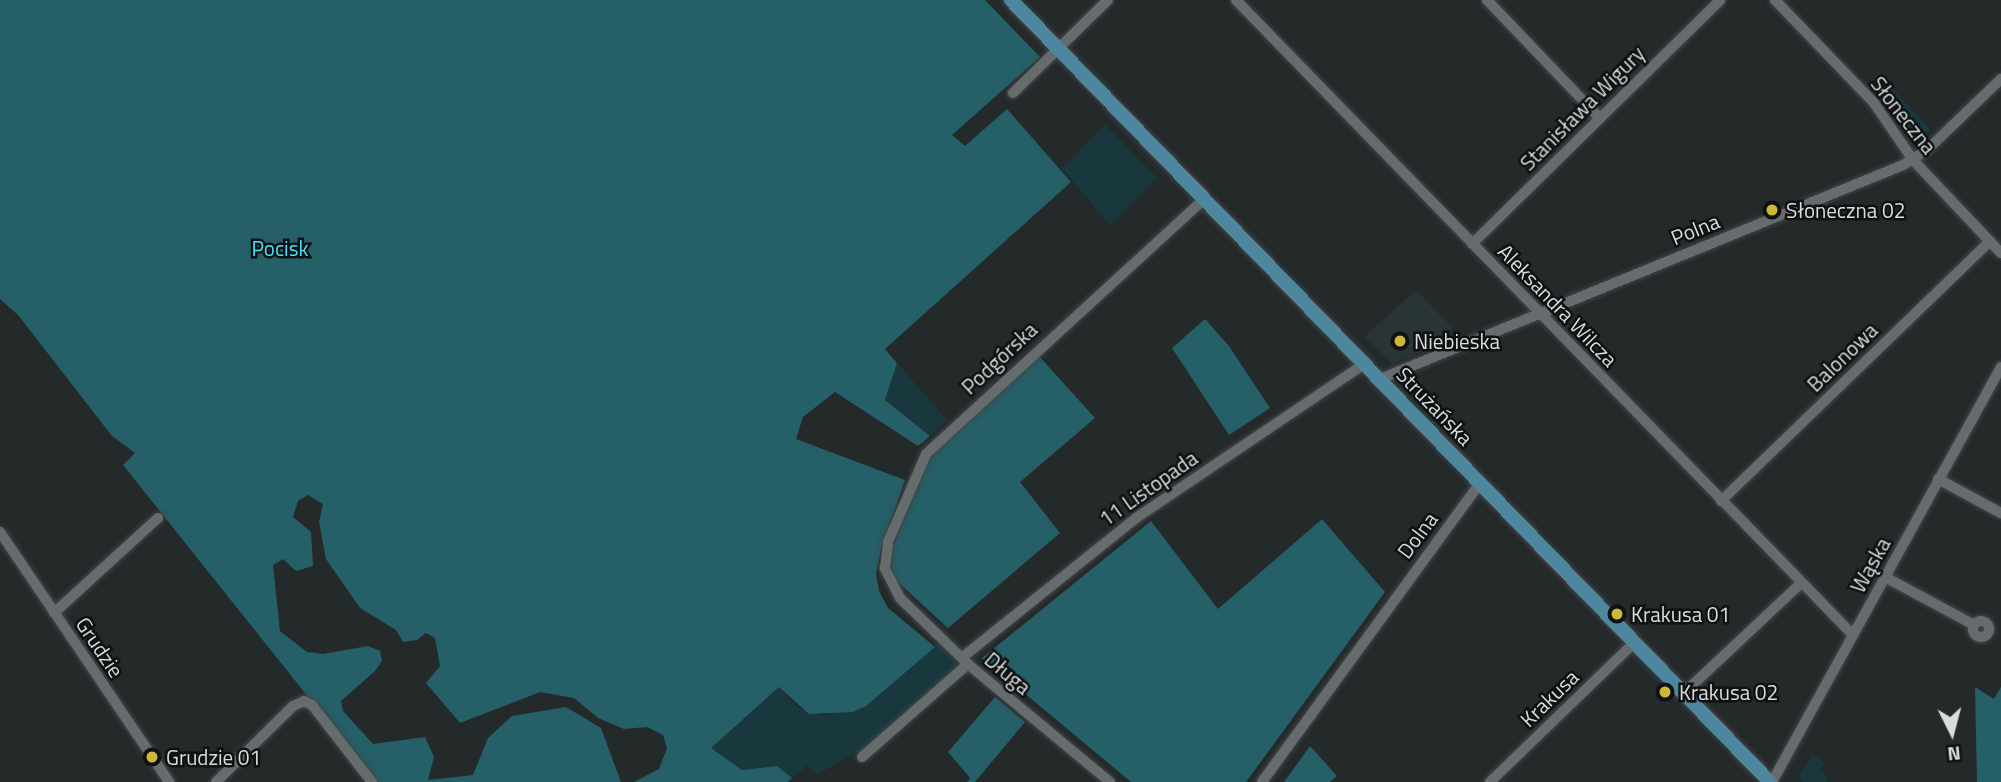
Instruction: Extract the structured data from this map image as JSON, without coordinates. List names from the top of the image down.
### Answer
{
  "streets": {
    "main road": ["Strużańska"],
    "street": [
      "Stanisława Wigury",
      "Słoneczna",
      "Polna",
      "Aleksandra Wilcza",
      "Balonowa",
      "Podgórska",
      "11 Listopada",
      "Dolna",
      "Wąska",
      "Grudzie",
      "Długa",
      "Krakusa"
    ]
  },
  "crossings": [
    ["Stanisława Wigury", "Aleksandra Wilcza"],
    ["Słoneczna", "Polna"],
    ["Słoneczna", "Balonowa"],
    ["Polna", "Aleksandra Wilcza"],
    ["Polna", "Strużańska"],
    ["Aleksandra Wilcza", "Balonowa"],
    ["Aleksandra Wilcza", "Wąska"],
    ["Podgórska", "Strużańska"],
    ["Podgórska", "Długa"],
    ["Strużańska", "11 Listopada"],
    ["Strużańska", "Dolna"],
    ["Strużańska", "Wąska"],
    ["Strużańska", "Krakusa"],
    ["11 Listopada", "Długa"]
  ],
  "parks": ["Pocisk"],
  "places": [
    "Słoneczna 02",
    "Niebieska",
    "Krakusa 01",
    "Krakusa 02",
    "Grudzie 01"
  ],
  "north": "bottom"
}
